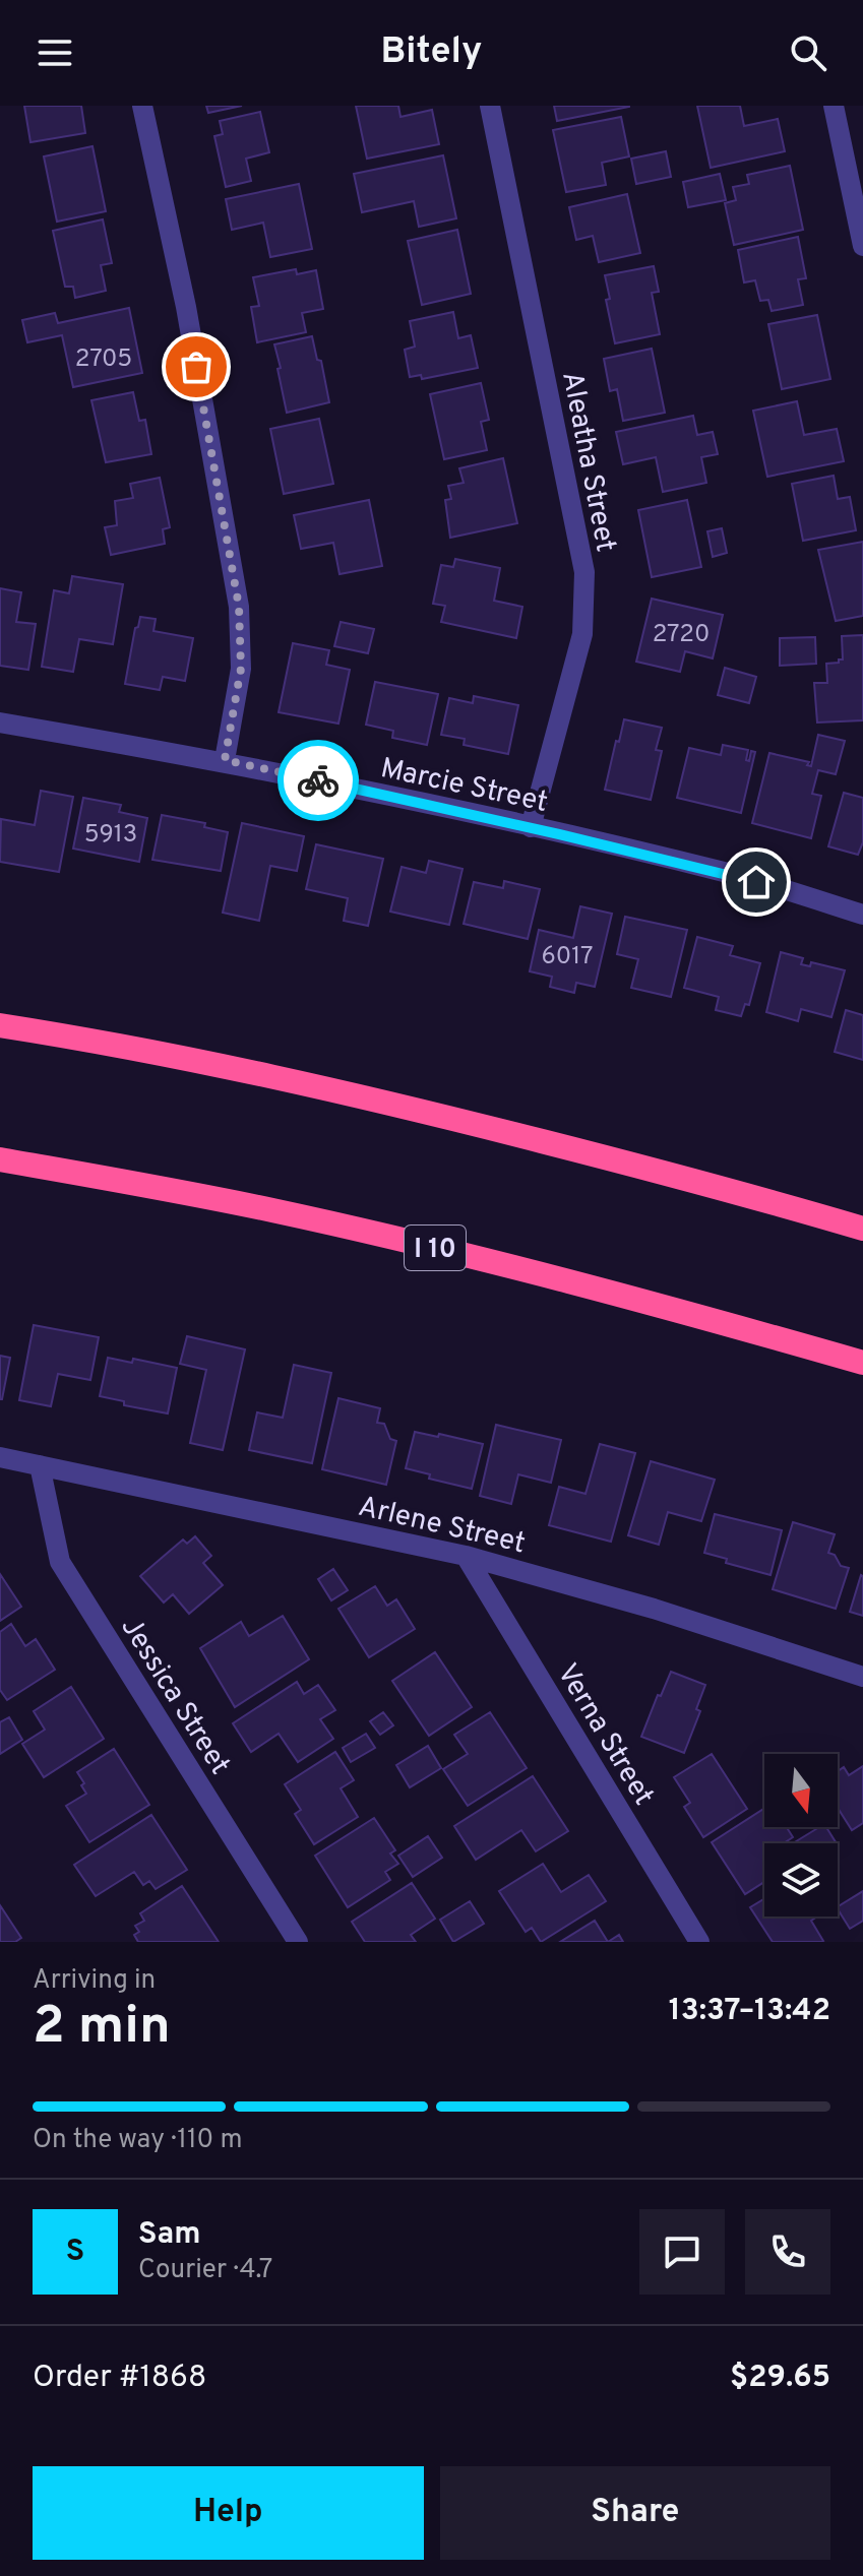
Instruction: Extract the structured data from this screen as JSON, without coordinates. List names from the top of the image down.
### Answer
{
  "streets": {
    "highway": ["I 10"],
    "street": [
      "Aleatha Street",
      "Marcie Street",
      "Arlene Street",
      "Jessica Street",
      "Verna Street"
    ]
  },
  "crossings": [
    ["Aleatha Street", "Marcie Street"],
    ["Arlene Street", "Jessica Street"],
    ["Arlene Street", "Verna Street"]
  ],
  "house_numbers": [
    "2705",
    "2720",
    "5913",
    "6017"
  ],
  "north": "bottom",
  "page": {
    "header": "Bitely",
    "heading": ["2 min", "Arriving in", "13:37–13:42"],
    "panel": [
      "Sam",
      "Courier · 4.7",
      "Order #1868",
      "$29.65"
    ],
    "bar": "On the way · 110 m",
    "round": "S",
    "buttons": ["Help", "Share"]
  }
}
